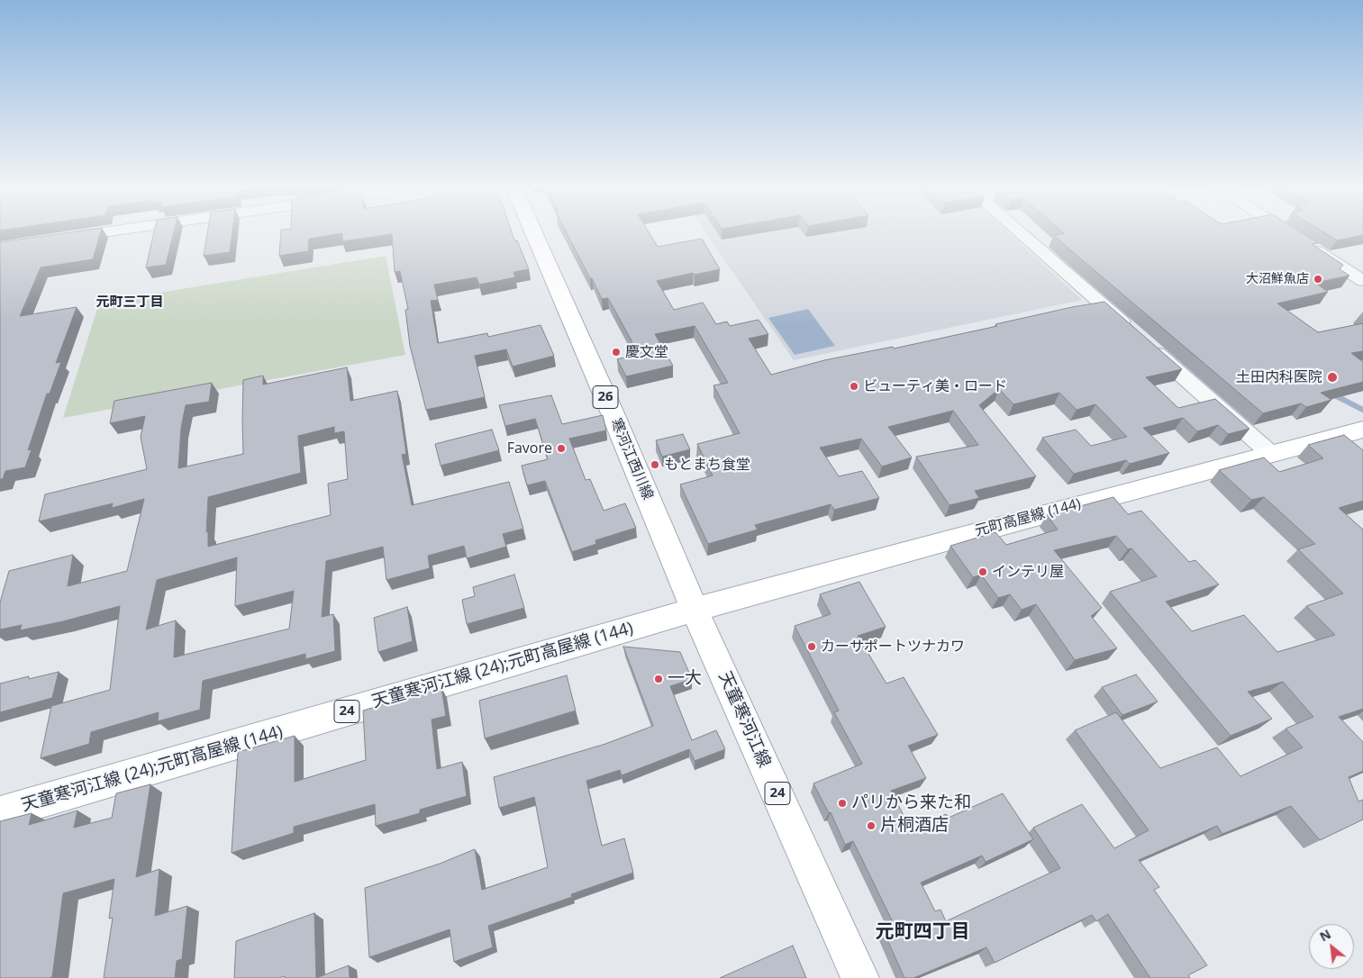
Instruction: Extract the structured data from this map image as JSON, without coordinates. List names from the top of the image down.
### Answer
{
  "streets": {
    "main road": [
      "26",
      "寒河江西川線",
      "元町高屋線 (144)",
      "天童寒河江線 (24);元町高屋線 (144)",
      "24",
      "天童寒河江線"
    ]
  },
  "crossings": [
    ["寒河江西川線", "元町高屋線 (144)"],
    ["寒河江西川線", "天童寒河江線 (24);元町高屋線 (144)"],
    ["寒河江西川線", "天童寒河江線"],
    ["元町高屋線 (144)", "天童寒河江線 (24);元町高屋線 (144)"],
    ["元町高屋線 (144)", "天童寒河江線"],
    ["天童寒河江線 (24);元町高屋線 (144)", "天童寒河江線"]
  ],
  "districts": ["元町三丁目", "元町四丁目"],
  "places": [
    "大沼鮮魚店",
    "慶文堂",
    "土田内科医院",
    "ビューティ美・ロード",
    "Favore",
    "もとまち食堂",
    "インテリ屋",
    "カーサポートツナカワ",
    "一大",
    "パリから来た和",
    "片桐酒店"
  ],
  "north": "top left"
}
